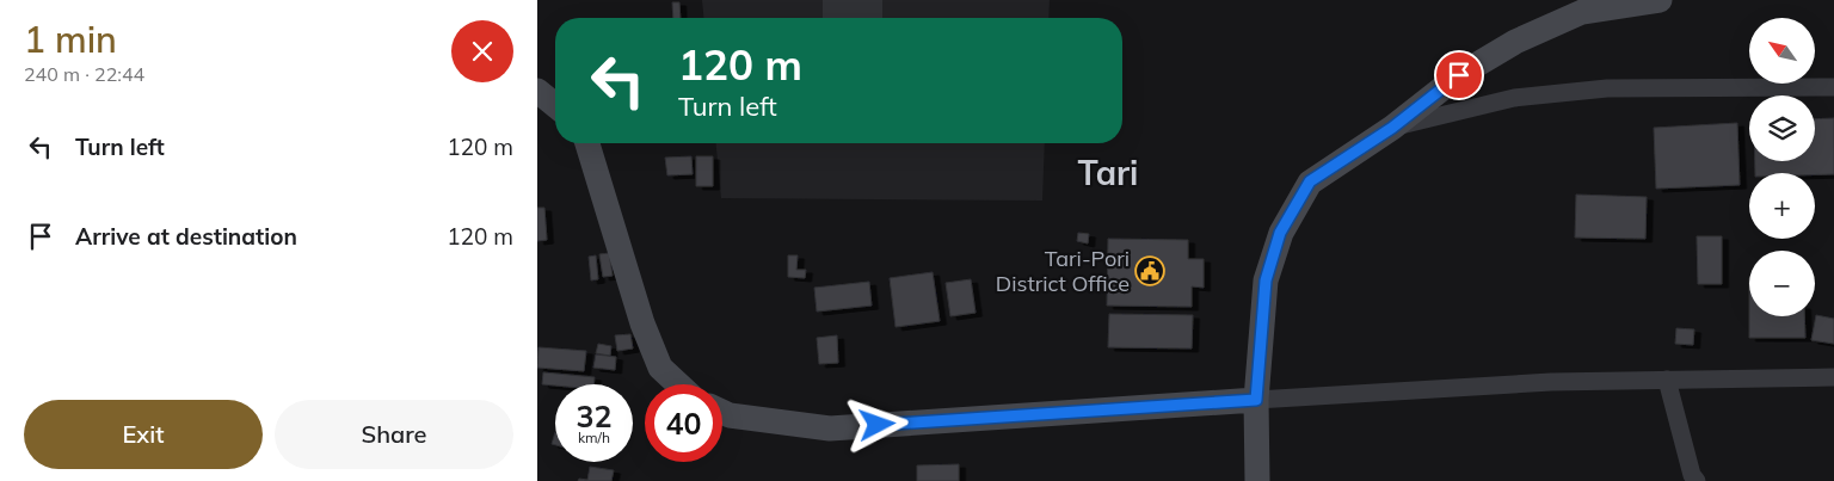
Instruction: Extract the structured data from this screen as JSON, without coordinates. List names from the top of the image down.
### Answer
{
  "districts": ["Tari"],
  "places": {
    "public building": ["Tari-Pori District Office"]
  },
  "north": "top left",
  "page": {
    "heading": ["1 min", "240 m · 22:44"],
    "map_buttons": ["+", "−"],
    "turn": ["120 m", "Turn left"],
    "list": [
      {
        "name": "Turn left",
        "value": "120 m"
      },
      {
        "name": "Arrive at destination",
        "value": "120 m"
      }
    ],
    "speed": "32 km/h",
    "limit": "40",
    "buttons": ["Exit", "Share"]
  }
}
